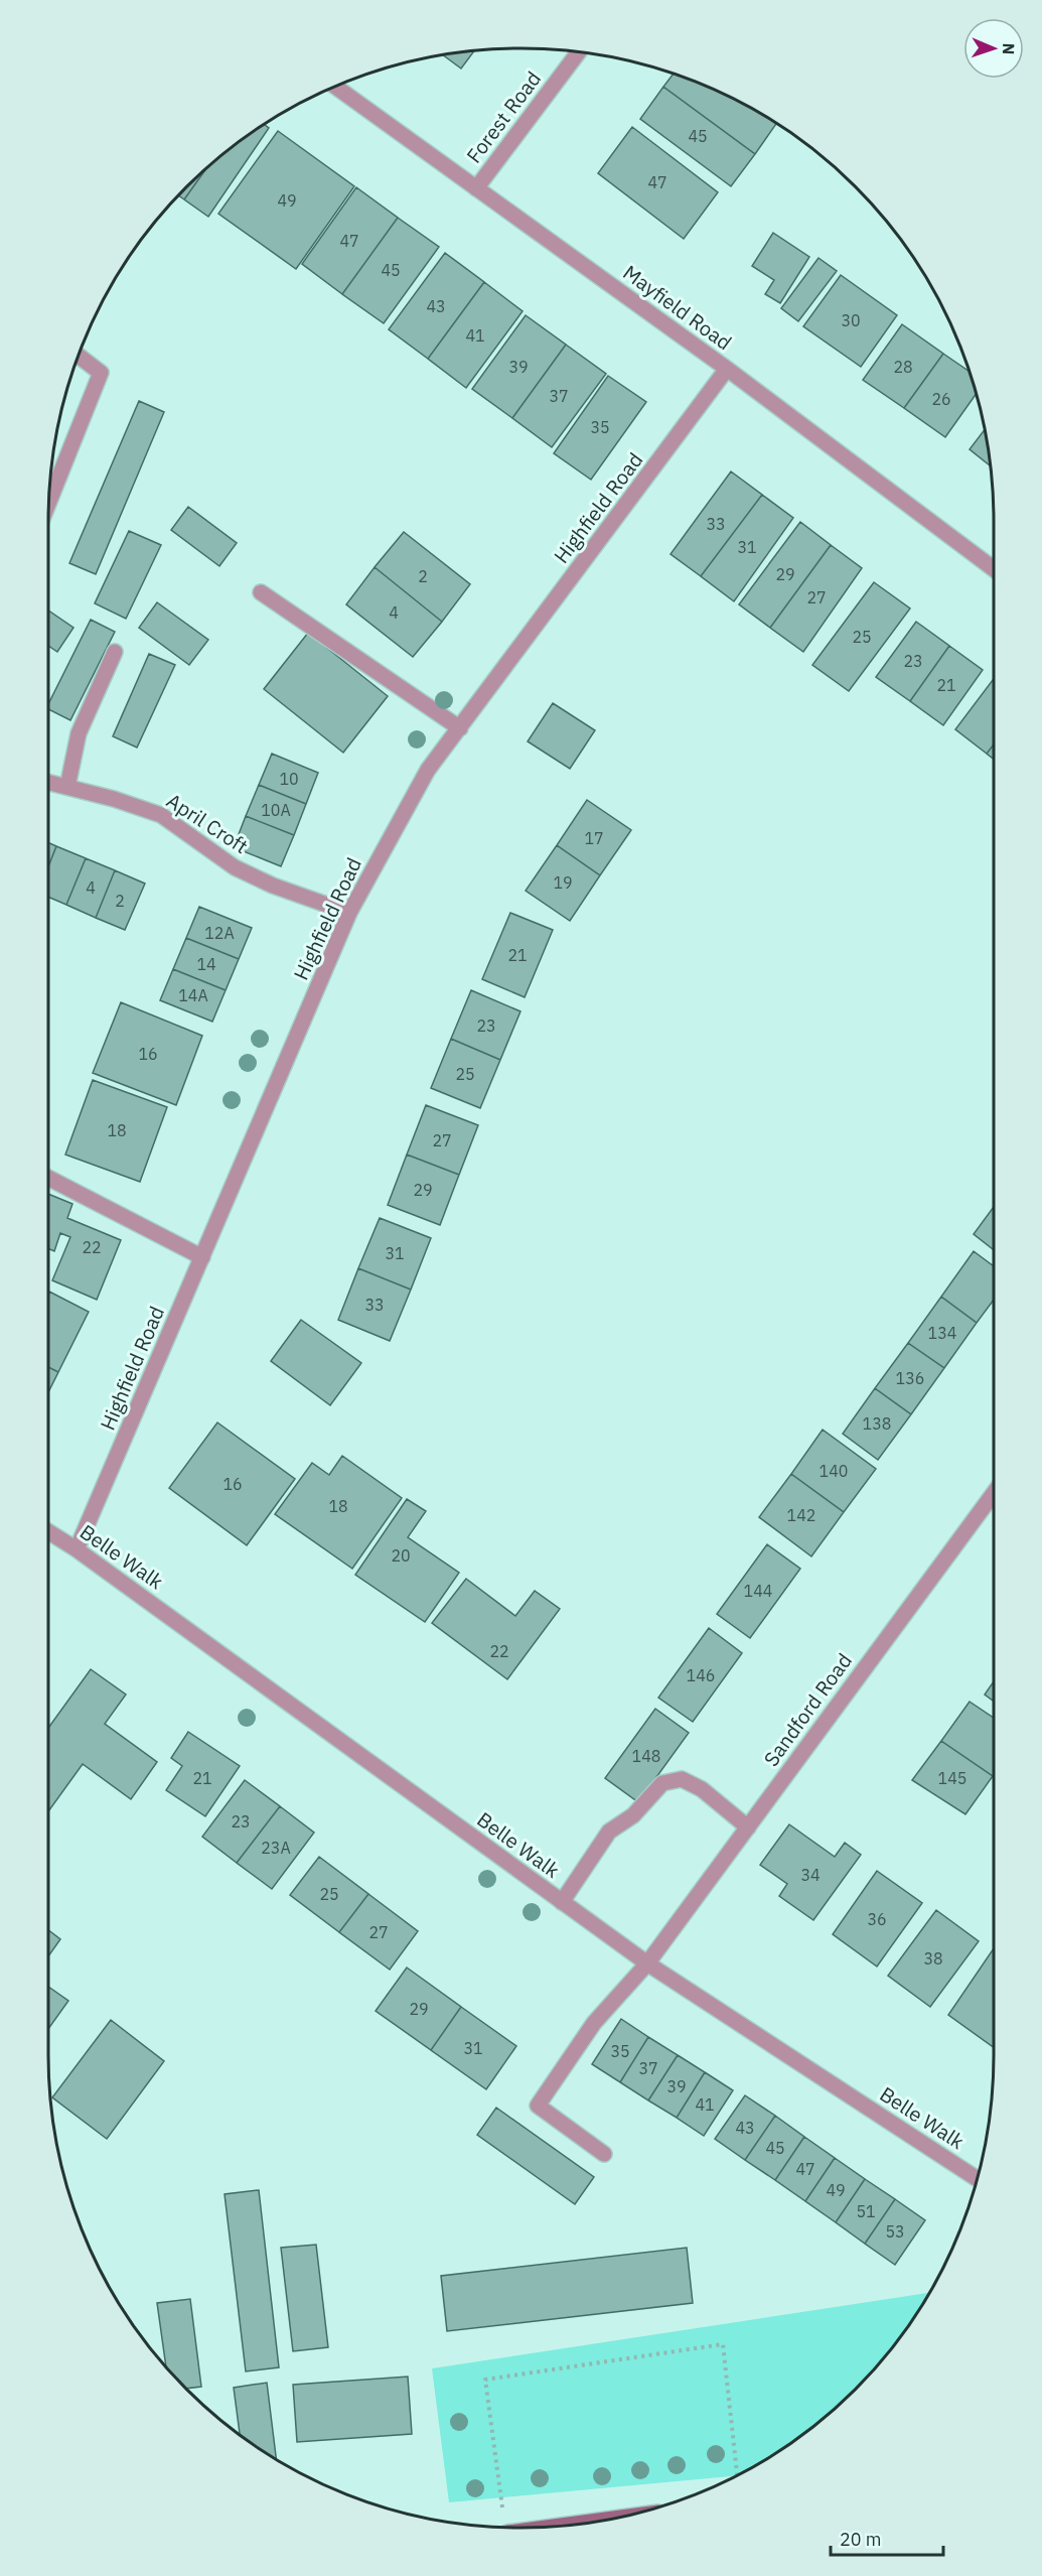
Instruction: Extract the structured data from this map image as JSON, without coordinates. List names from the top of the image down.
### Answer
{
  "streets": {
    "street": [
      "Forest Road",
      "Mayfield Road",
      "Highfield Road",
      "April Croft",
      "Belle Walk",
      "Sandford Road"
    ]
  },
  "crossings": [
    ["Forest Road", "Mayfield Road"],
    ["Mayfield Road", "Highfield Road"],
    ["Highfield Road", "April Croft"],
    ["Highfield Road", "Belle Walk"],
    ["Belle Walk", "Sandford Road"]
  ],
  "house_numbers": [
    "45",
    "47",
    "49",
    "47",
    "45",
    "43",
    "30",
    "41",
    "39",
    "28",
    "37",
    "26",
    "35",
    "33",
    "31",
    "29",
    "2",
    "27",
    "4",
    "25",
    "23",
    "21",
    "10",
    "10A",
    "17",
    "19",
    "4",
    "2",
    "12A",
    "21",
    "14",
    "14A",
    "23",
    "16",
    "25",
    "18",
    "27",
    "29",
    "22",
    "31",
    "33",
    "134",
    "136",
    "138",
    "140",
    "16",
    "18",
    "142",
    "20",
    "144",
    "22",
    "146",
    "148",
    "21",
    "145",
    "23",
    "23A",
    "34",
    "25",
    "36",
    "27",
    "38",
    "29",
    "31",
    "35",
    "37",
    "39",
    "41",
    "43",
    "45",
    "47",
    "49",
    "51",
    "53"
  ],
  "scale_bar": "20 m",
  "north": "right"
}
